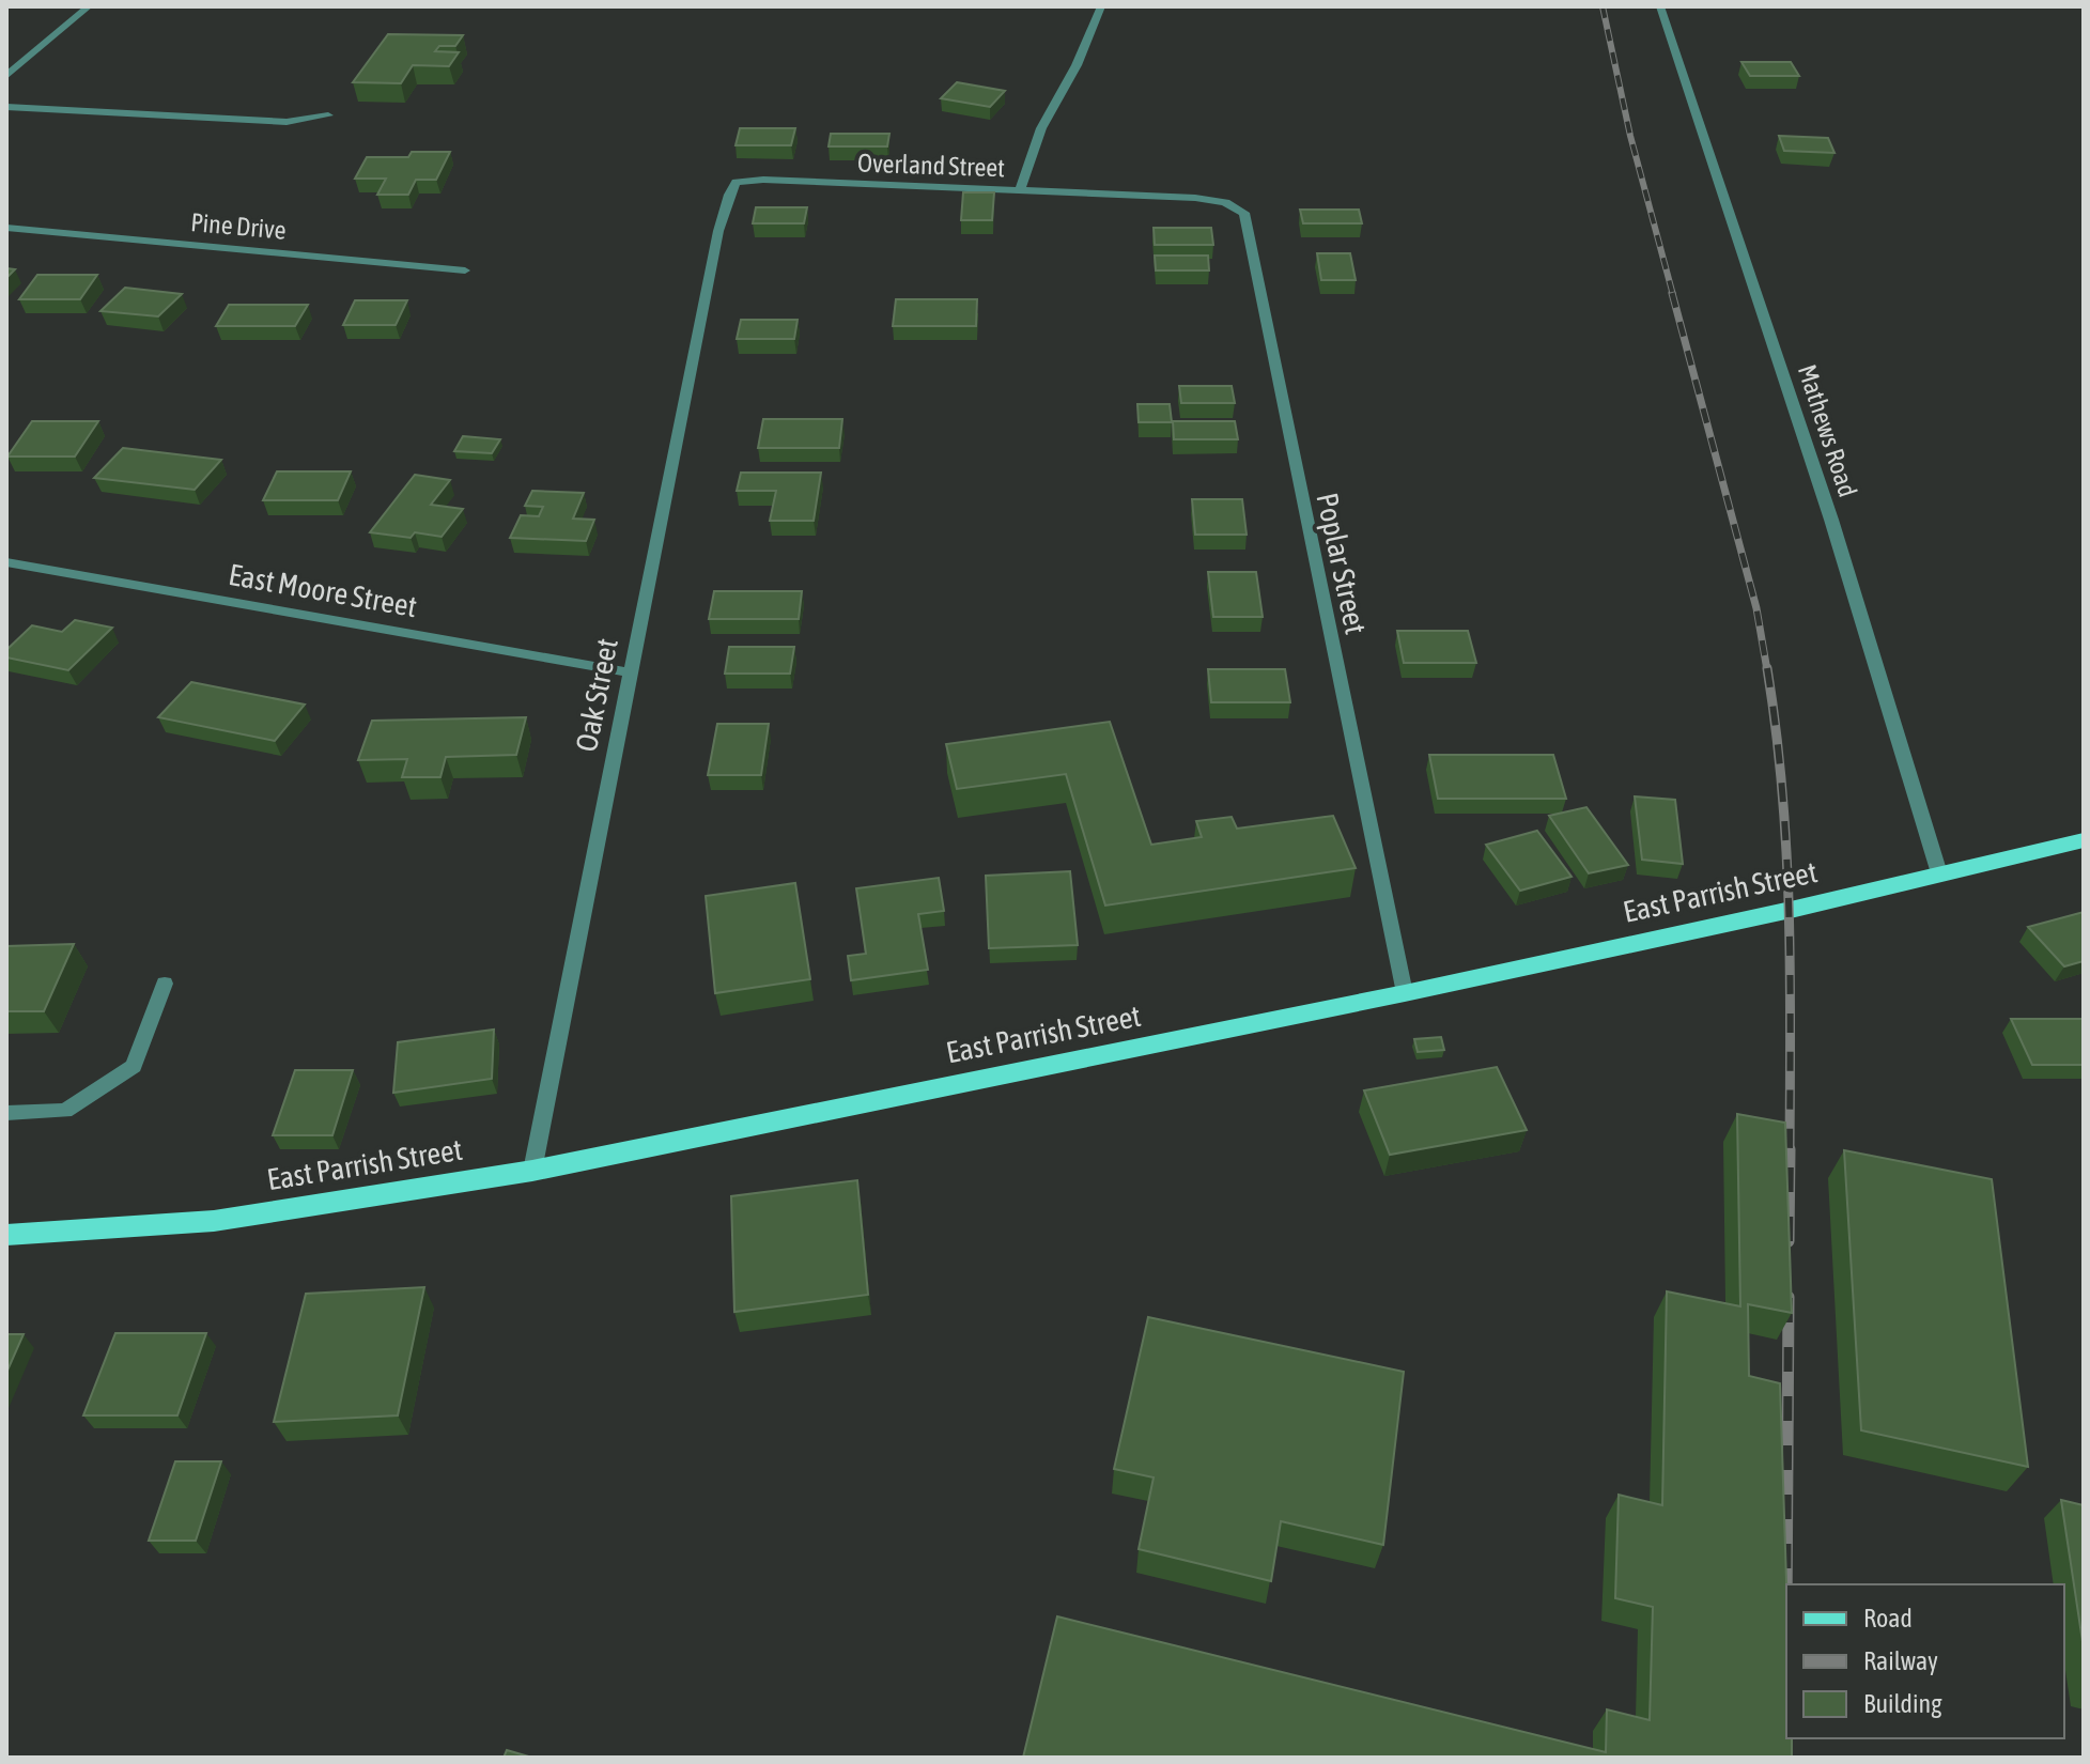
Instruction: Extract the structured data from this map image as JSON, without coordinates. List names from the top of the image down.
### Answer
{
  "streets": {
    "main road": ["East Parrish Street"],
    "street": [
      "Overland Street",
      "Pine Drive",
      "Mathews Road",
      "Poplar Street",
      "East Moore Street",
      "Oak Street"
    ]
  },
  "crossings": [
    ["Overland Street", "Poplar Street"],
    ["Overland Street", "Oak Street"],
    ["Mathews Road", "East Parrish Street"],
    ["Poplar Street", "East Parrish Street"],
    ["East Moore Street", "Oak Street"],
    ["Oak Street", "East Parrish Street"]
  ],
  "legend": ["Road", "Railway", "Building"]
}
